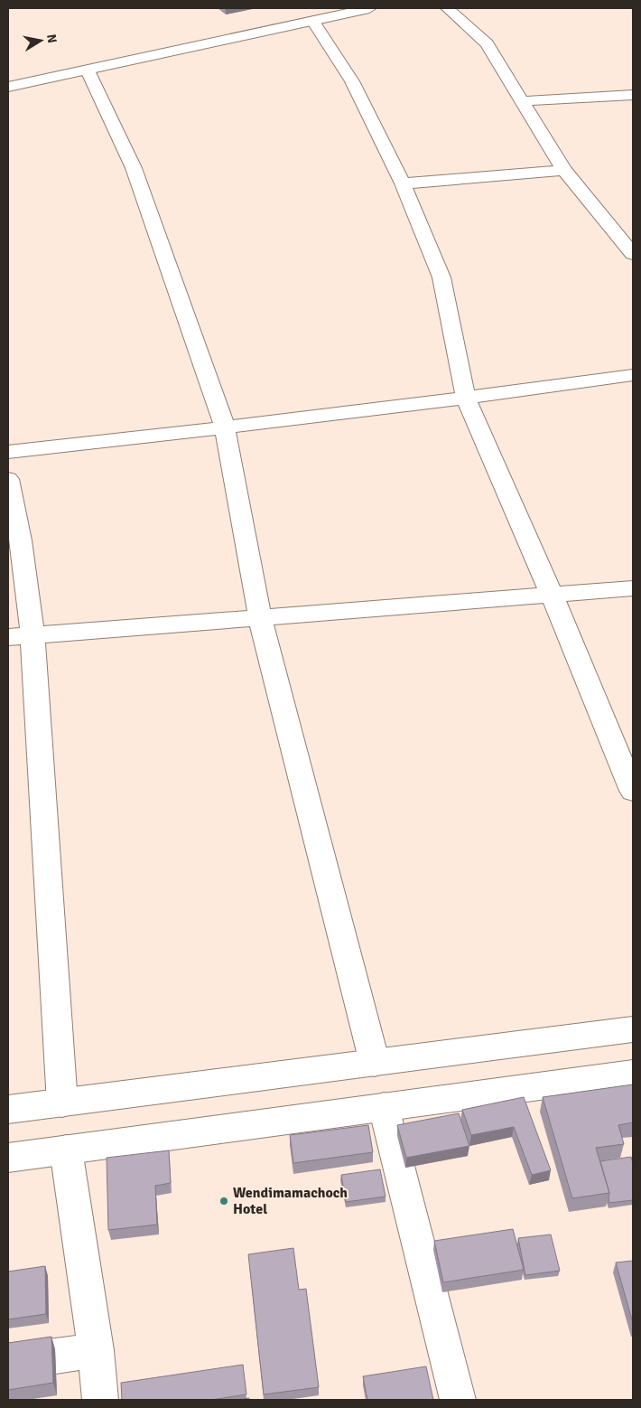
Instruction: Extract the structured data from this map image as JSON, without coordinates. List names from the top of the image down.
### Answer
{
  "places": ["Wendimamachoch Hotel"],
  "north": "right"
}
